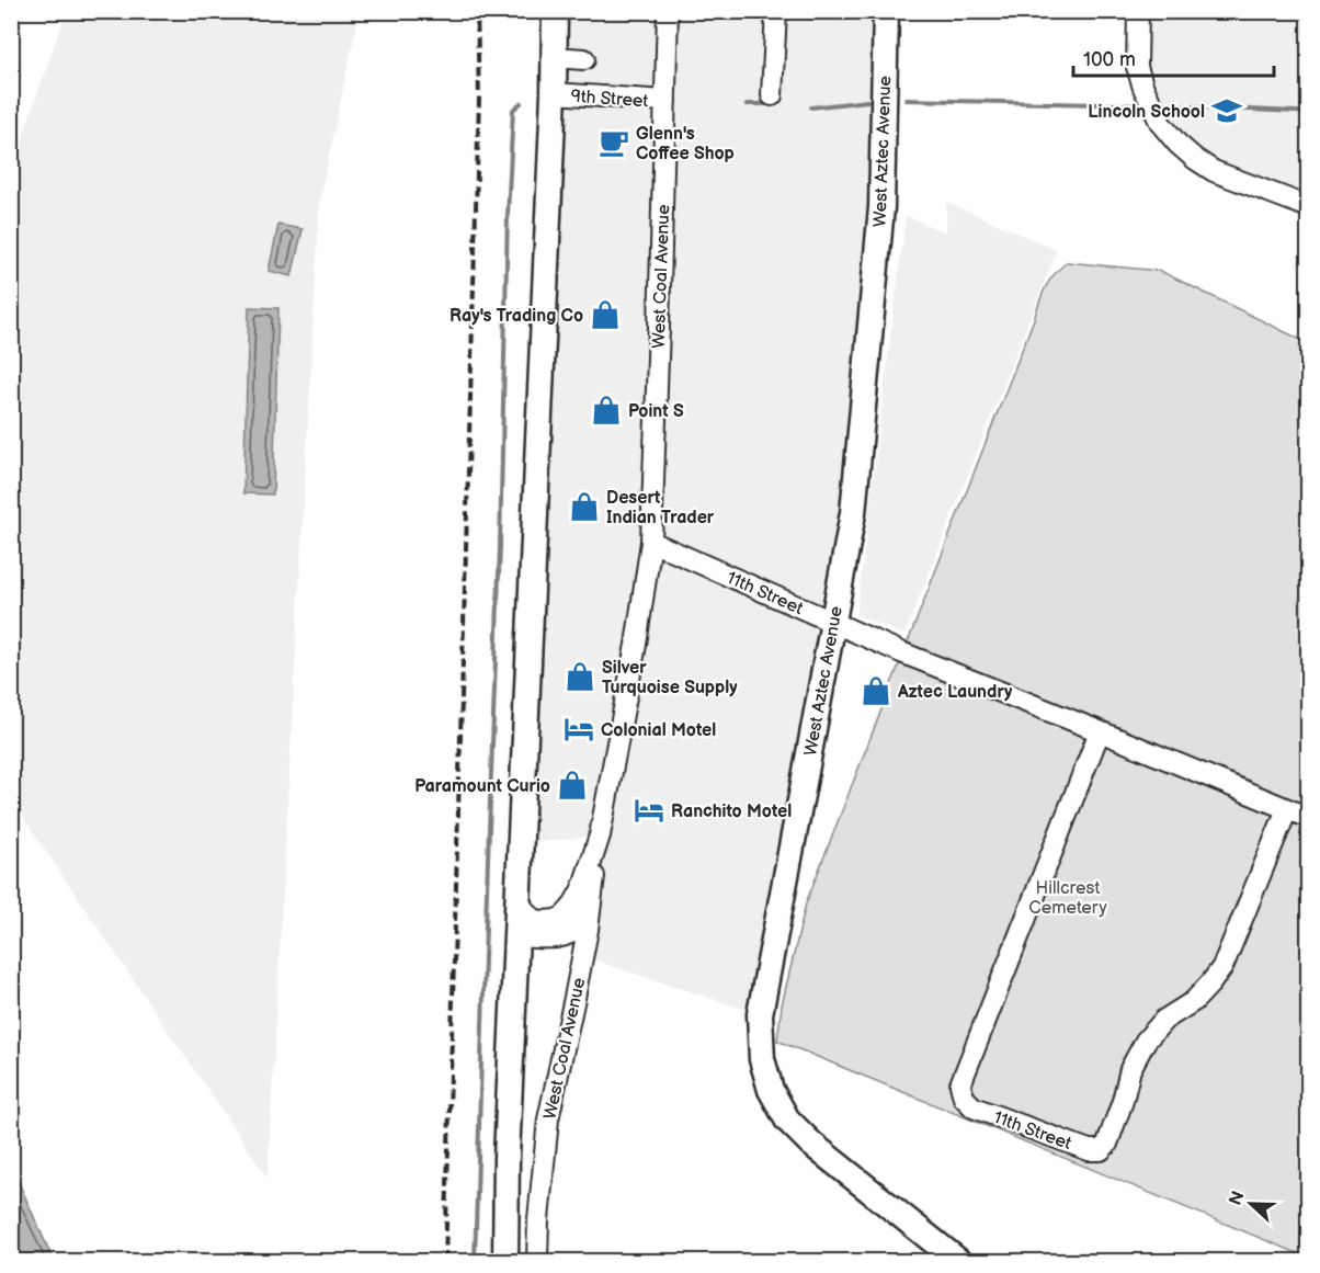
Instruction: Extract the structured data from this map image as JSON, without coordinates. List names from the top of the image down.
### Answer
{
  "streets": {
    "main road": ["West Aztec Avenue"],
    "street": ["9th Street", "West Coal Avenue", "11th Street"]
  },
  "crossings": [
    ["9th Street", "West Coal Avenue"],
    ["West Aztec Avenue", "11th Street"],
    ["West Coal Avenue", "11th Street"]
  ],
  "parks": ["Hillcrest Cemetery"],
  "places": {
    "school or university": ["Lincoln School"],
    "cafe": ["Glenn's Coffee Shop"],
    "shop": [
      "Ray's Trading Co",
      "Point S",
      "Desert Indian Trader",
      "Silver Turquoise Supply",
      "Aztec Laundry",
      "Paramount Curio"
    ],
    "hotel": ["Colonial Motel", "Ranchito Motel"]
  },
  "scale_bar": "100 m",
  "north": "left"
}
